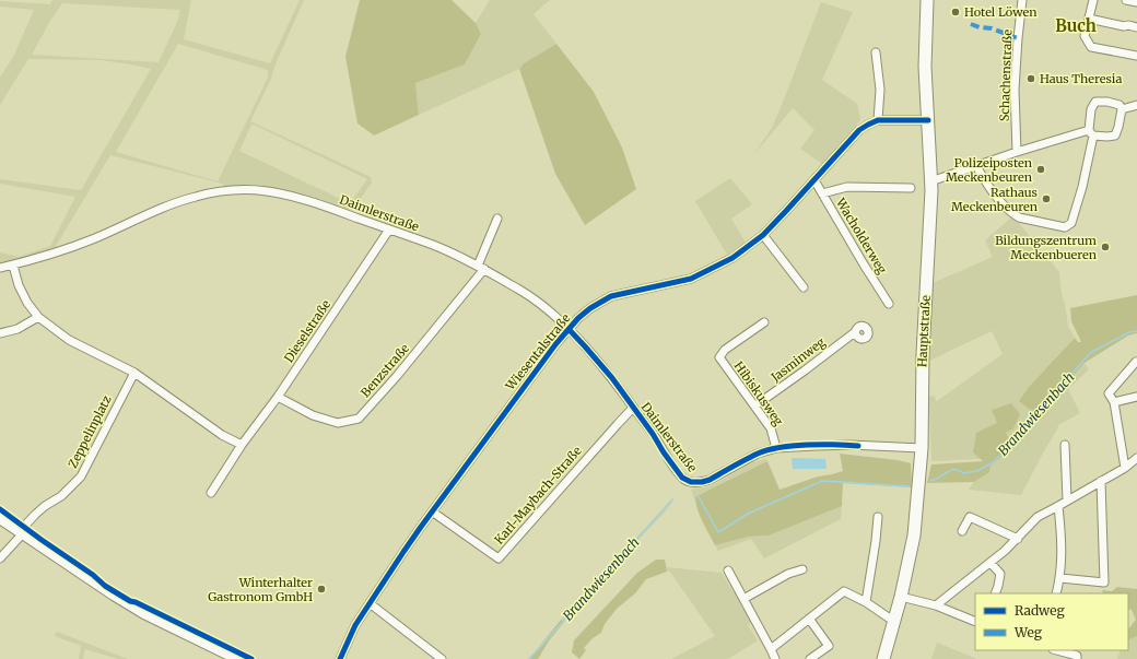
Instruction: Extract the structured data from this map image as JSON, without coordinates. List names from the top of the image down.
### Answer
{
  "streets": {
    "main road": ["Hauptstraße"],
    "street": [
      "Schachenstraße",
      "Daimlerstraße",
      "Wacholderweg",
      "Dieselstraße",
      "Wiesentalstraße",
      "Jasminweg",
      "Benzstraße",
      "Hibiskusweg",
      "Zeppelinplatz",
      "Karl-Maybach-Straße"
    ]
  },
  "crossings": [
    ["Daimlerstraße", "Dieselstraße"],
    ["Daimlerstraße", "Hauptstraße"],
    ["Daimlerstraße", "Wiesentalstraße"],
    ["Daimlerstraße", "Benzstraße"],
    ["Daimlerstraße", "Hibiskusweg"],
    ["Daimlerstraße", "Karl-Maybach-Straße"],
    ["Wacholderweg", "Wiesentalstraße"],
    ["Dieselstraße", "Benzstraße"],
    ["Hauptstraße", "Wiesentalstraße"],
    ["Wiesentalstraße", "Karl-Maybach-Straße"],
    ["Jasminweg", "Hibiskusweg"]
  ],
  "districts": ["Buch"],
  "water": ["Brandwiesenbach"],
  "places": [
    "Hotel Löwen",
    "Haus Theresia",
    "Polizeiposten Meckenbeuren",
    "Rathaus Meckenbeuren",
    "Bildungszentrum Meckenbueren",
    "Winterhalter Gastronom GmbH"
  ],
  "legend": ["Radweg", "Weg"]
}
